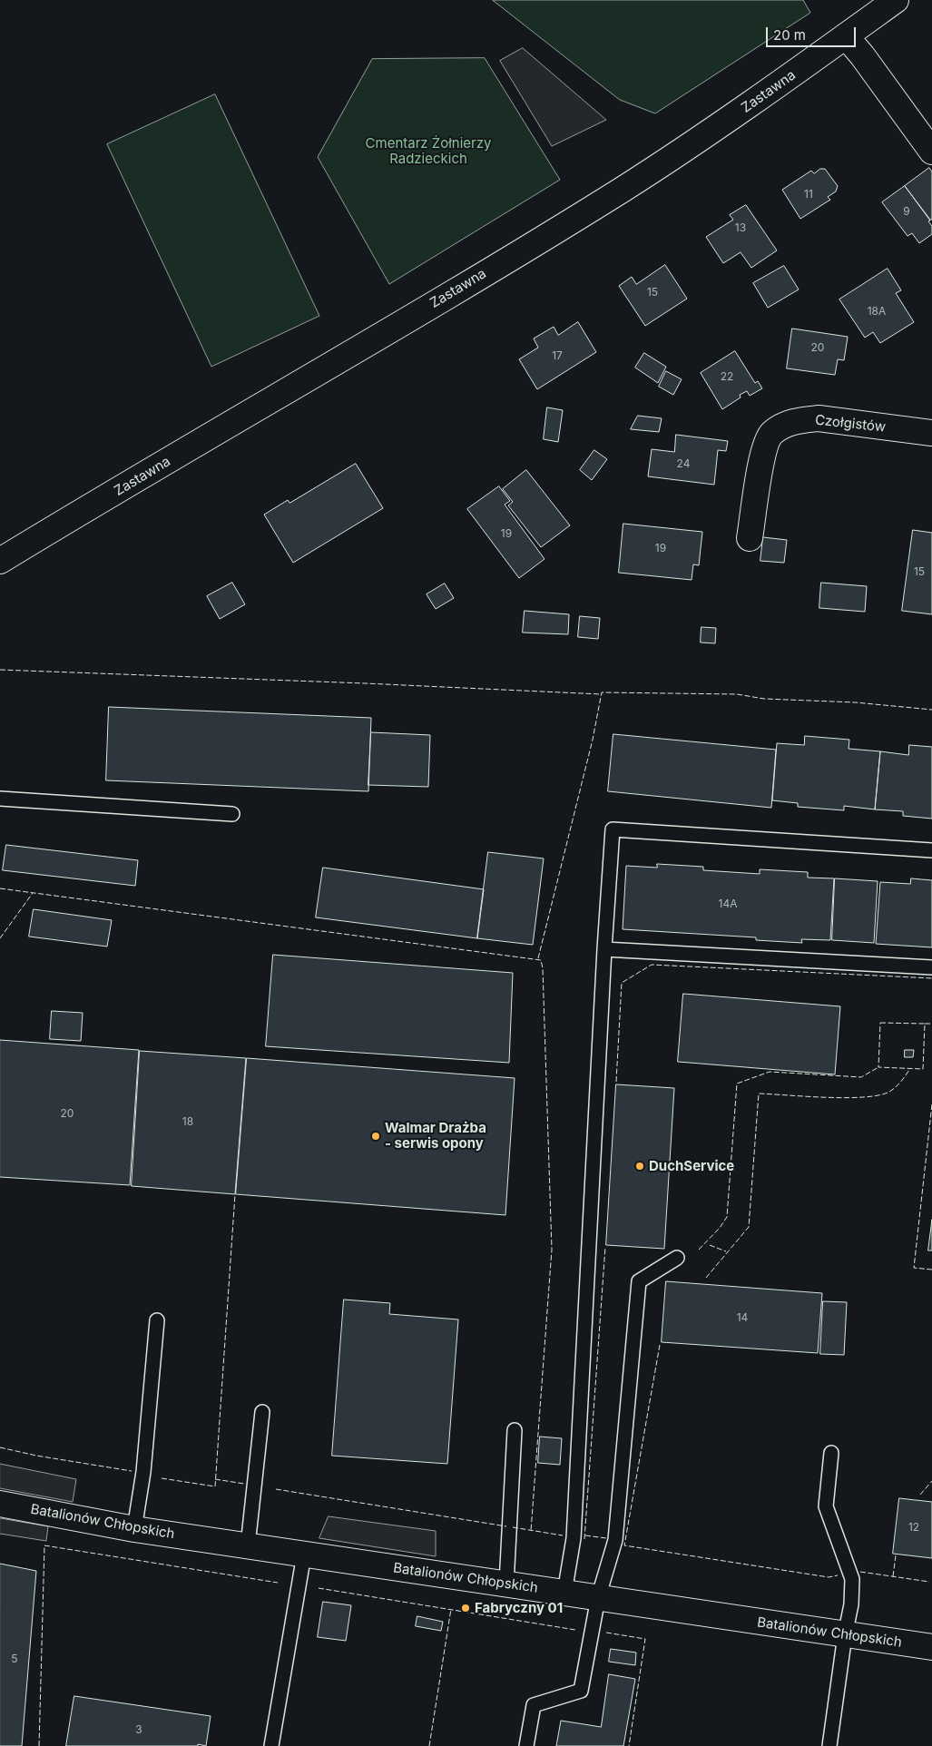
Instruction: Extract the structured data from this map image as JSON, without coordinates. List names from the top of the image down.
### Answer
{
  "streets": {
    "street": ["Zastawna", "Czołgistów", "Batalionów Chłopskich"]
  },
  "parks": ["Cmentarz Żołnierzy Radzieckich"],
  "places": ["Walmar Drażba - serwis opony", "DuchService", "Fabryczny 01"],
  "house_numbers": [
    "11",
    "9",
    "13",
    "15",
    "18A",
    "20",
    "17",
    "22",
    "24",
    "19",
    "19",
    "15",
    "14A",
    "20",
    "18",
    "14",
    "12",
    "5",
    "3"
  ],
  "scale_bar": "20 m"
}
